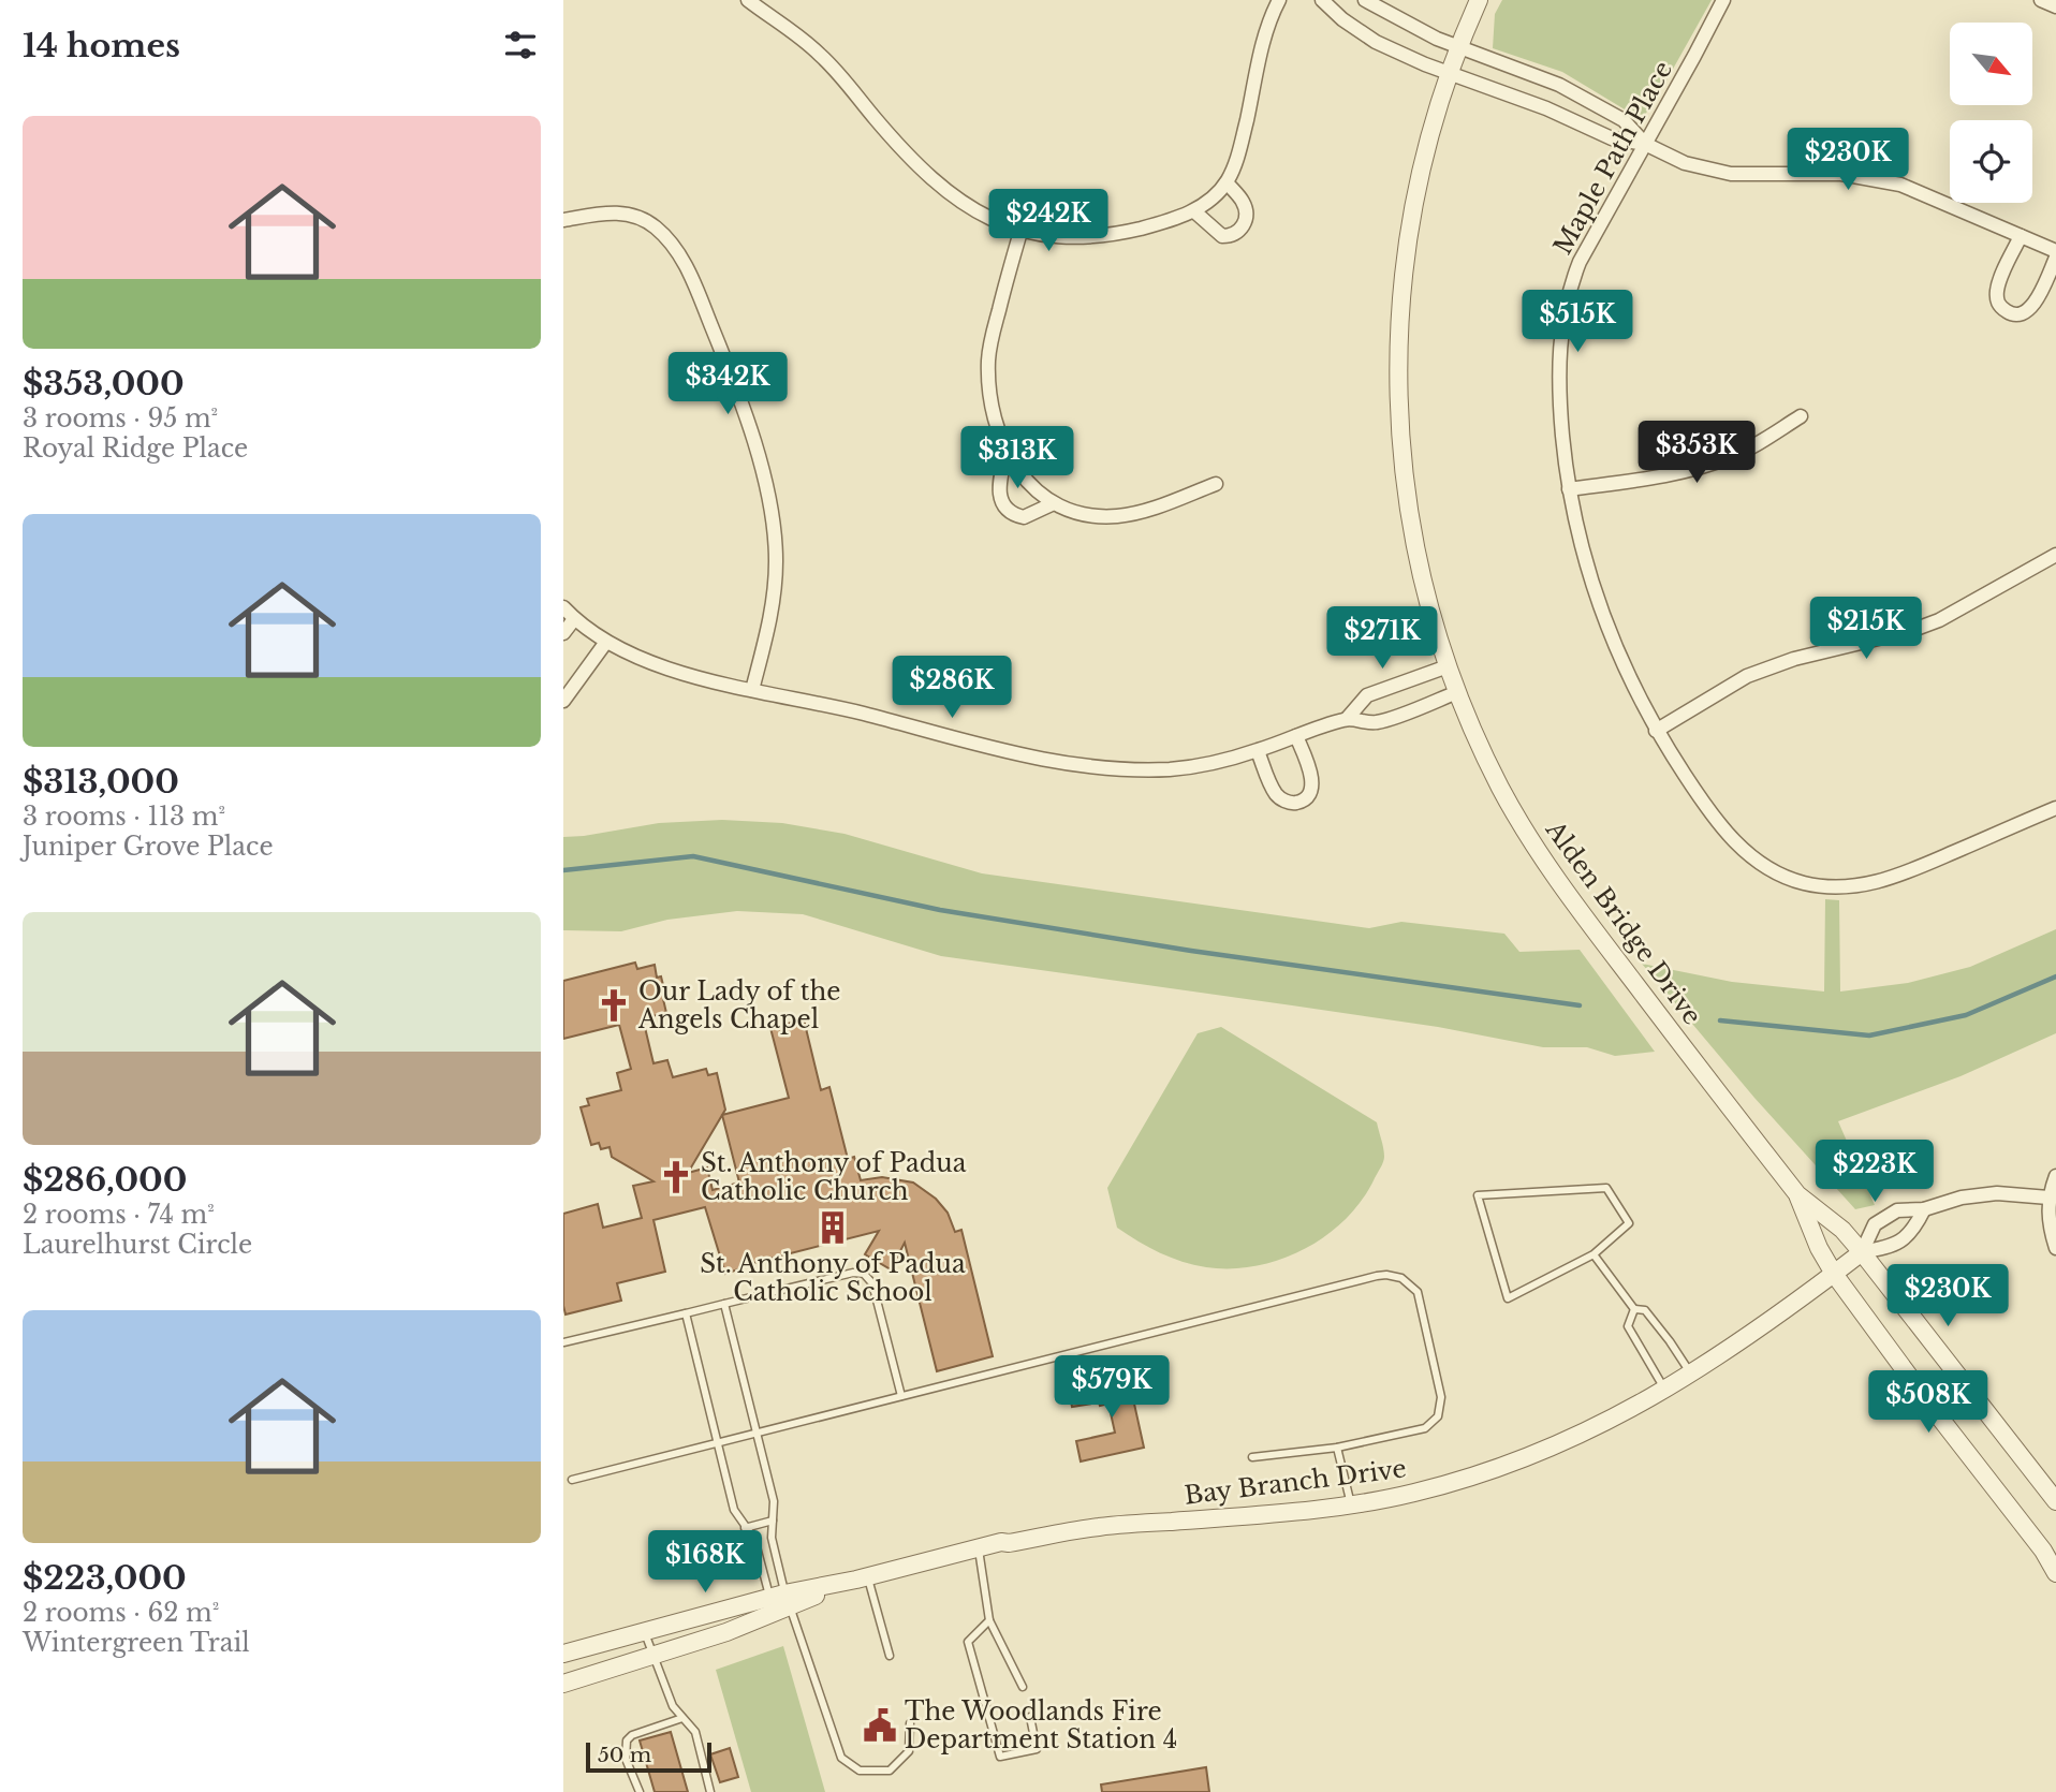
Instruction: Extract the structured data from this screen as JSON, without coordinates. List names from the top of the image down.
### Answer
{
  "streets": {
    "street": ["Maple Path Place", "Alden Bridge Drive", "Bay Branch Drive"]
  },
  "crossings": [
    ["Alden Bridge Drive", "Bay Branch Drive"]
  ],
  "places": {
    "church": ["Our Lady of the Angels Chapel", "St. Anthony of Padua Catholic Church"],
    "building": ["St. Anthony of Padua Catholic School"],
    "public building": ["The Woodlands Fire Department Station 4"]
  },
  "scale_bar": "50 m",
  "north": "bottom right",
  "page": {
    "heading": "14 homes",
    "list": [
      {
        "name": "$353,000",
        "note": "3 rooms · 95 m² · Royal Ridge Place"
      },
      {
        "name": "$313,000",
        "note": "3 rooms · 113 m² · Juniper Grove Place"
      },
      {
        "name": "$286,000",
        "note": "2 rooms · 74 m² · Laurelhurst Circle"
      },
      {
        "name": "$223,000",
        "note": "2 rooms · 62 m² · Wintergreen Trail"
      }
    ],
    "price": [
      "$230K",
      "$242K",
      "$515K",
      "$342K",
      "$353K",
      "$313K",
      "$215K",
      "$271K",
      "$286K",
      "$223K",
      "$230K",
      "$579K",
      "$508K",
      "$168K"
    ],
    "scale": "50 m"
  }
}
